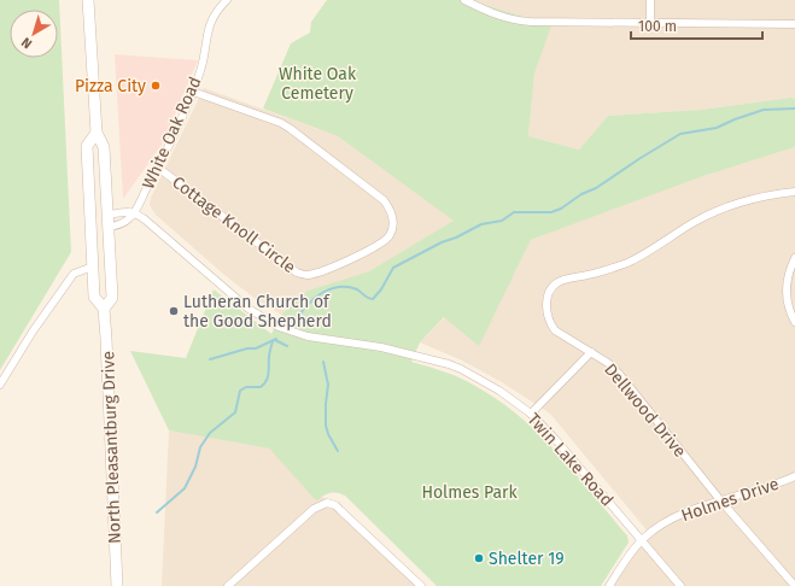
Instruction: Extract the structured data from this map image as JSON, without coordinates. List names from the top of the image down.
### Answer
{
  "streets": {
    "main road": ["North Pleasantburg Drive"],
    "street": [
      "White Oak Road",
      "Cottage Knoll Circle",
      "Dellwood Drive",
      "Twin Lake Road",
      "Holmes Drive"
    ]
  },
  "crossings": [
    ["White Oak Road", "Cottage Knoll Circle"],
    ["White Oak Road", "North Pleasantburg Drive"],
    ["White Oak Road", "Twin Lake Road"],
    ["Dellwood Drive", "Holmes Drive"],
    ["Twin Lake Road", "Holmes Drive"]
  ],
  "parks": ["White Oak Cemetery", "Holmes Park"],
  "places": ["Pizza City", "Lutheran Church of the Good Shepherd", "Shelter 19"],
  "scale_bar": "100 m",
  "north": "bottom left"
}
